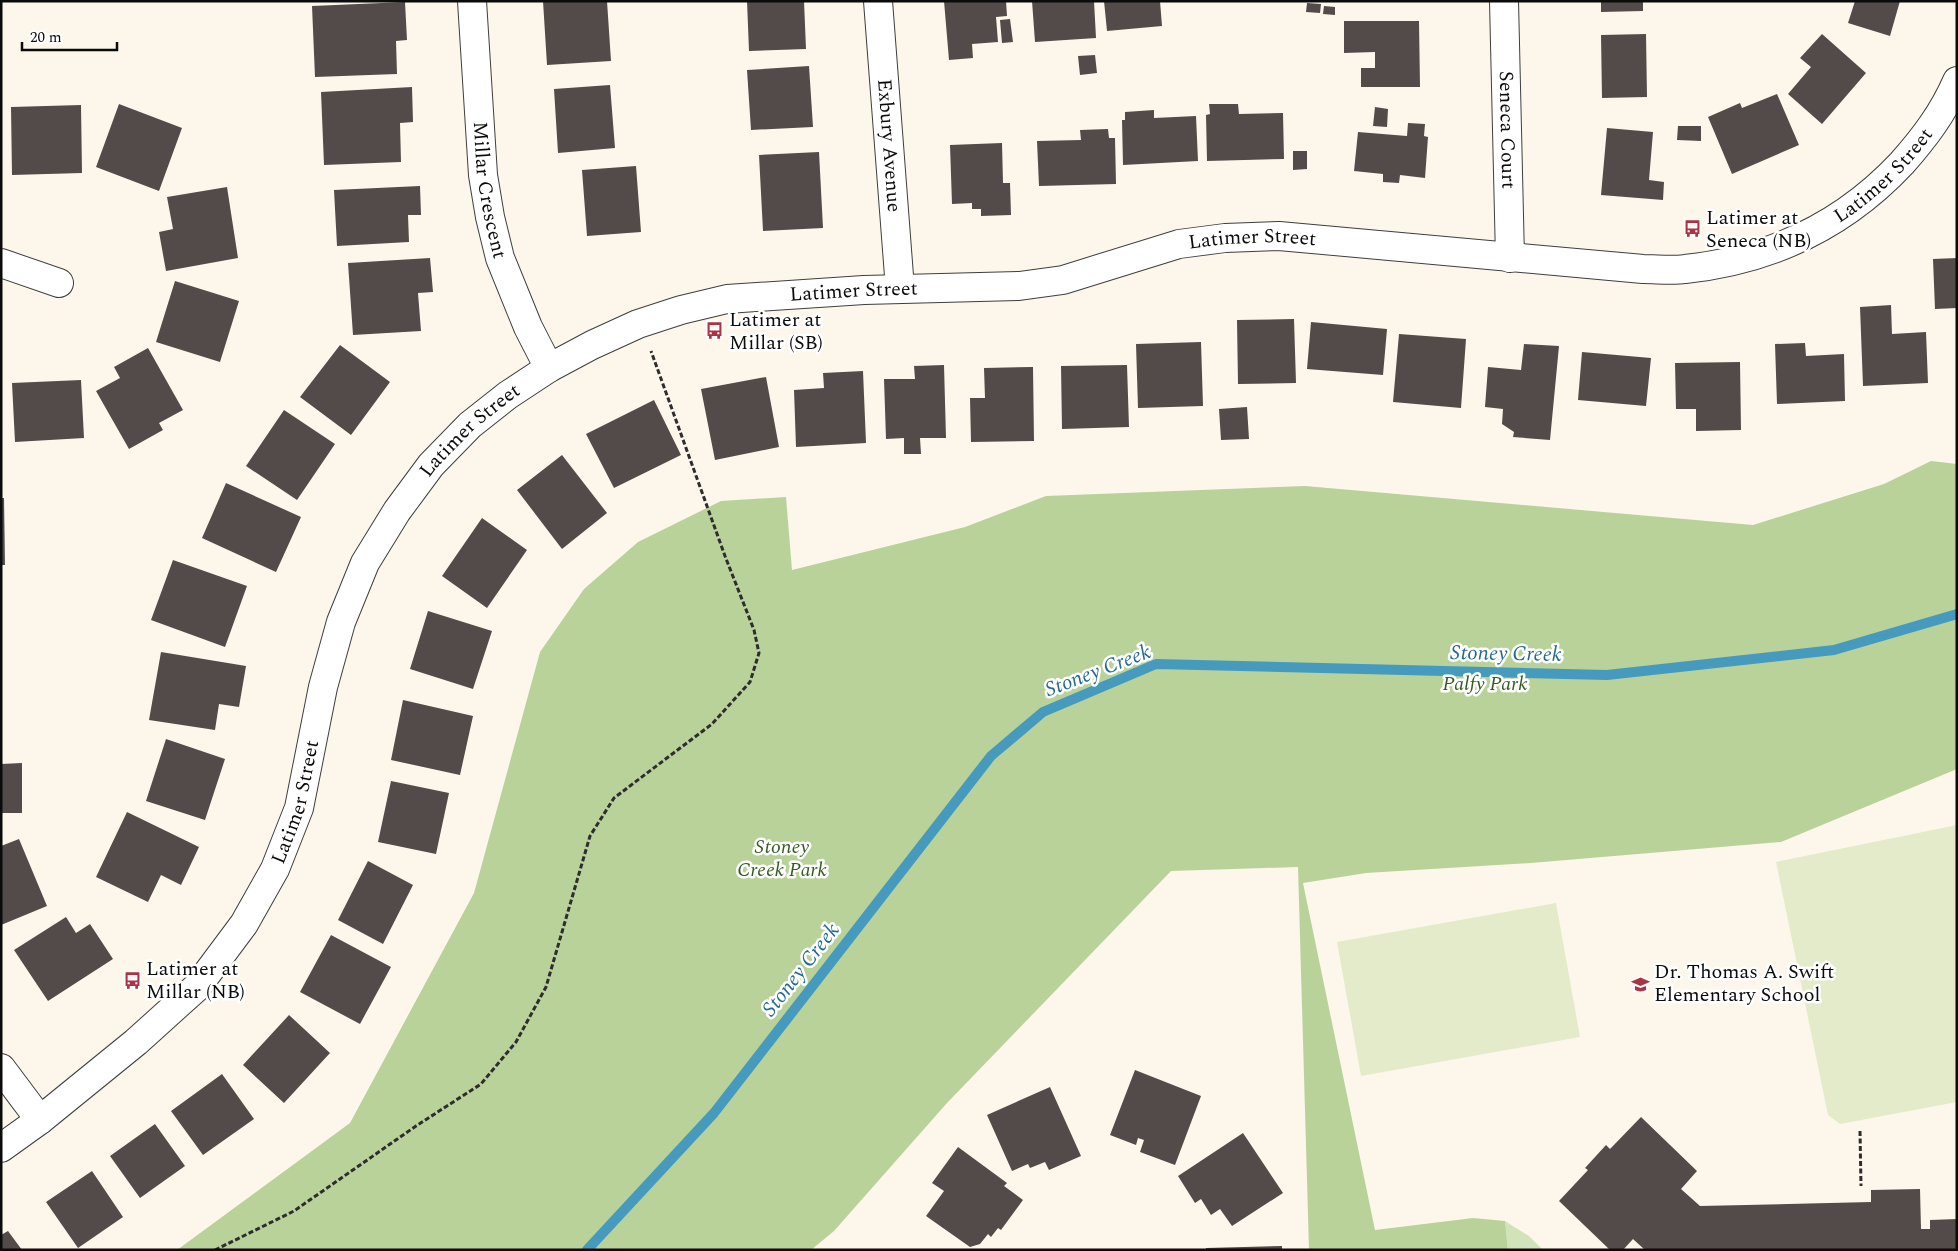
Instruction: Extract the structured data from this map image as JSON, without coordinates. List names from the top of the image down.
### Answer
{
  "streets": {
    "street": [
      "Seneca Court",
      "Exbury Avenue",
      "Latimer Street",
      "Millar Crescent"
    ]
  },
  "crossings": [
    ["Seneca Court", "Latimer Street"],
    ["Exbury Avenue", "Latimer Street"],
    ["Latimer Street", "Millar Crescent"]
  ],
  "water": ["Stoney Creek"],
  "parks": ["Palfy Park", "Stoney Creek Park"],
  "places": {
    "bus stop": ["Latimer at Seneca (NB)", "Latimer at Millar (SB)", "Latimer at Millar (NB)"],
    "school or university": ["Dr. Thomas A. Swift Elementary School"]
  },
  "scale_bar": "20 m"
}
